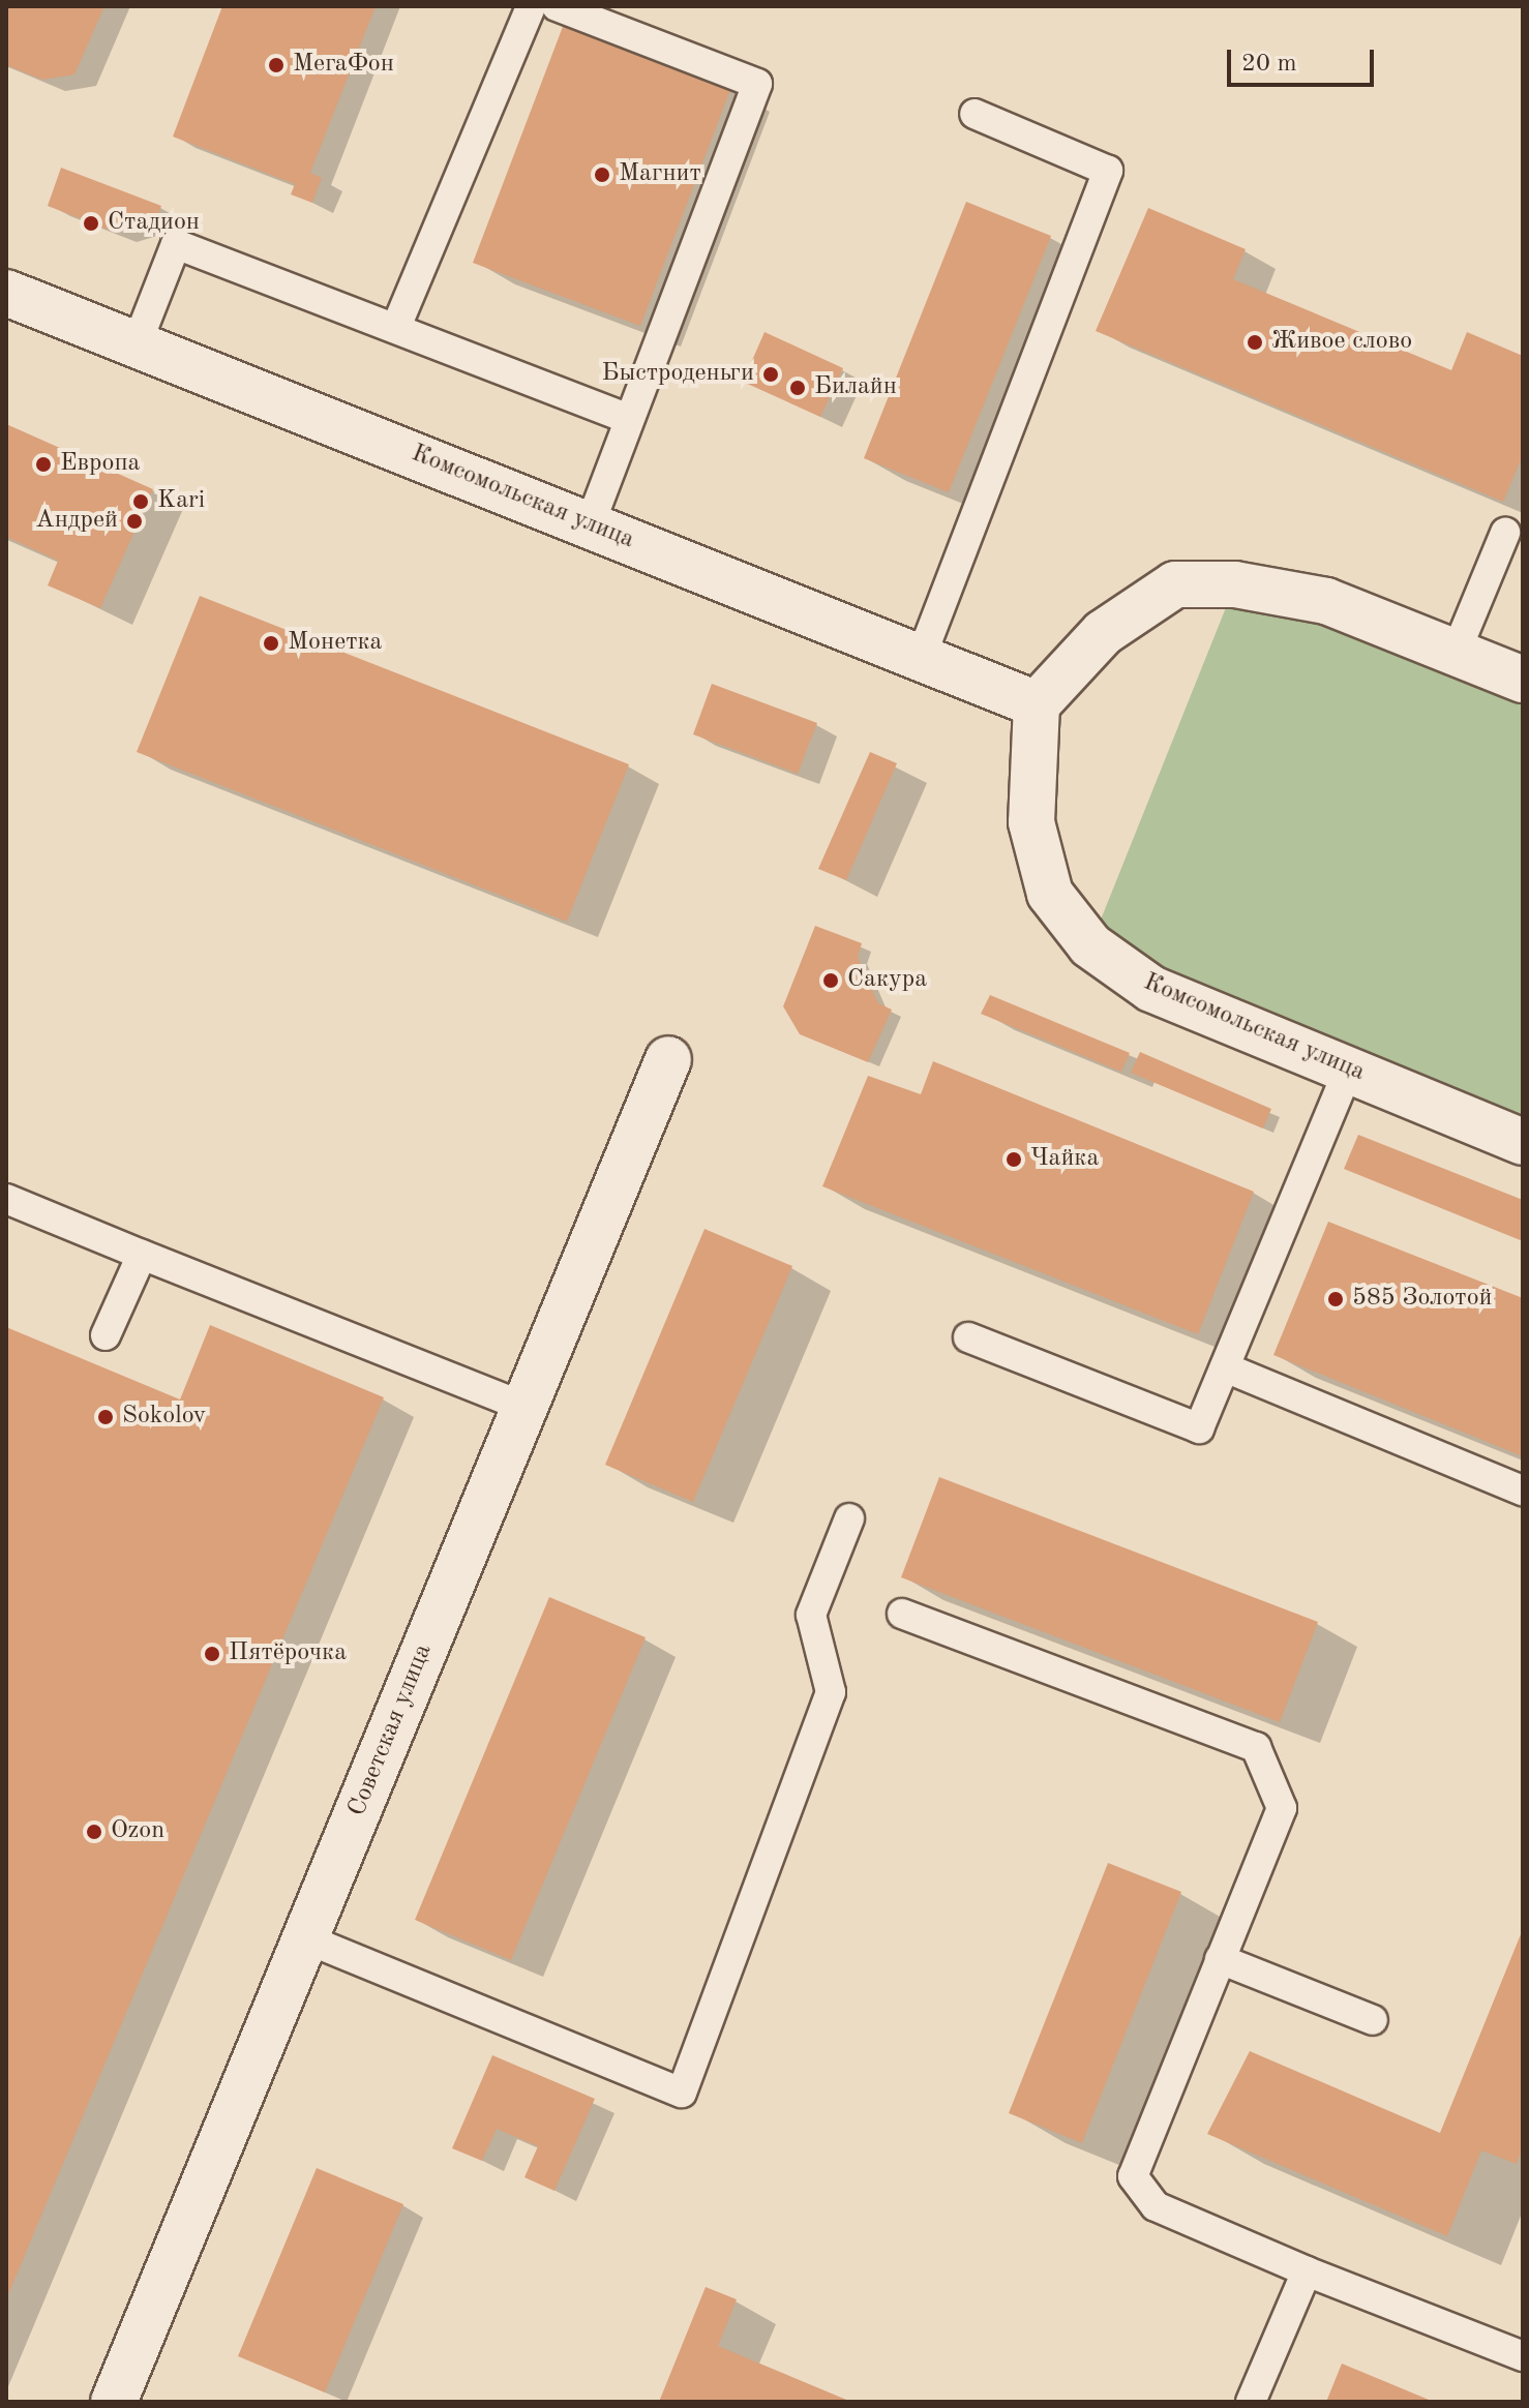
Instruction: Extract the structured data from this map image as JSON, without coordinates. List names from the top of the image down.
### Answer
{
  "streets": {
    "main road": ["Комсомольская улица", "Советская улица"]
  },
  "places": [
    "МегаФон",
    "Магнит",
    "Стадион",
    "Живое слово",
    "Быстроденьги",
    "Билайн",
    "Европа",
    "Kari",
    "Андрей",
    "Монетка",
    "Сакура",
    "Чайка",
    "585 Золотой",
    "Sokolov",
    "Пятёрочка",
    "Ozon"
  ],
  "scale_bar": "20 m"
}
